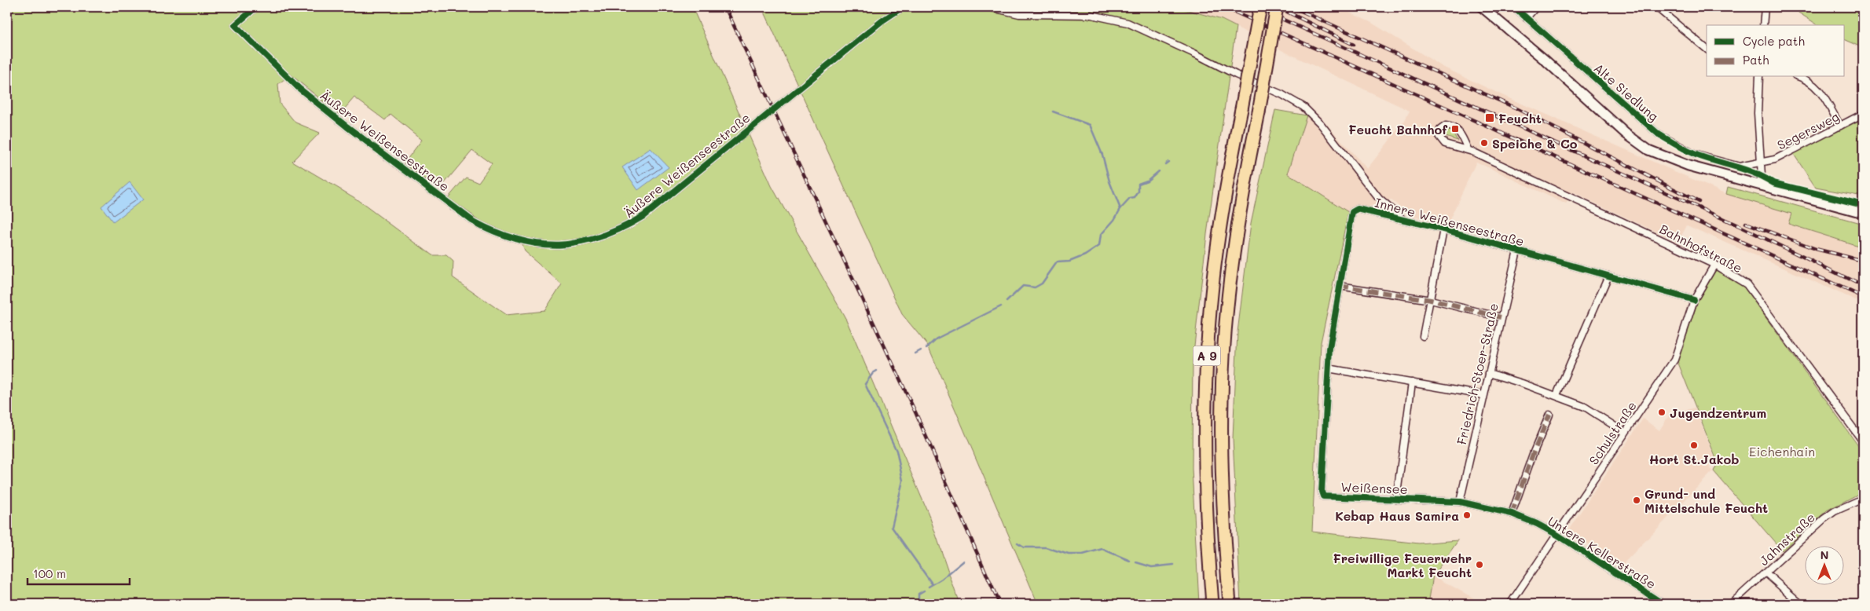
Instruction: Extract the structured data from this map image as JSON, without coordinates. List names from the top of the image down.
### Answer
{
  "streets": {
    "highway": ["A 9"],
    "street": [
      "Alte Siedlung",
      "Segersweg",
      "Äußere Weißenseestraße",
      "Innere Weißenseestraße",
      "Bahnhofstraße",
      "Friedrich-Stoer-Straße",
      "Schulstraße",
      "Weißensee",
      "Jahnstraße",
      "Untere Kellerstraße"
    ]
  },
  "crossings": [
    ["Alte Siedlung", "Segersweg"],
    ["Innere Weißenseestraße", "Friedrich-Stoer-Straße"],
    ["Innere Weißenseestraße", "Schulstraße"],
    ["Innere Weißenseestraße", "Weißensee"],
    ["Bahnhofstraße", "Schulstraße"],
    ["Friedrich-Stoer-Straße", "Weißensee"],
    ["Friedrich-Stoer-Straße", "Untere Kellerstraße"],
    ["Schulstraße", "Untere Kellerstraße"],
    ["Weißensee", "Untere Kellerstraße"]
  ],
  "parks": ["Eichenhain"],
  "places": {
    "transit": ["Feucht", "Feucht Bahnhof"],
    "other": [
      "Speiche & Co",
      "Jugendzentrum",
      "Hort St.Jakob",
      "Grund- und Mittelschule Feucht",
      "Kebap Haus Samira",
      "Freiwillige Feuerwehr Markt Feucht"
    ]
  },
  "legend": ["Cycle path", "Path"],
  "scale_bar": "100 m",
  "north": "top"
}
